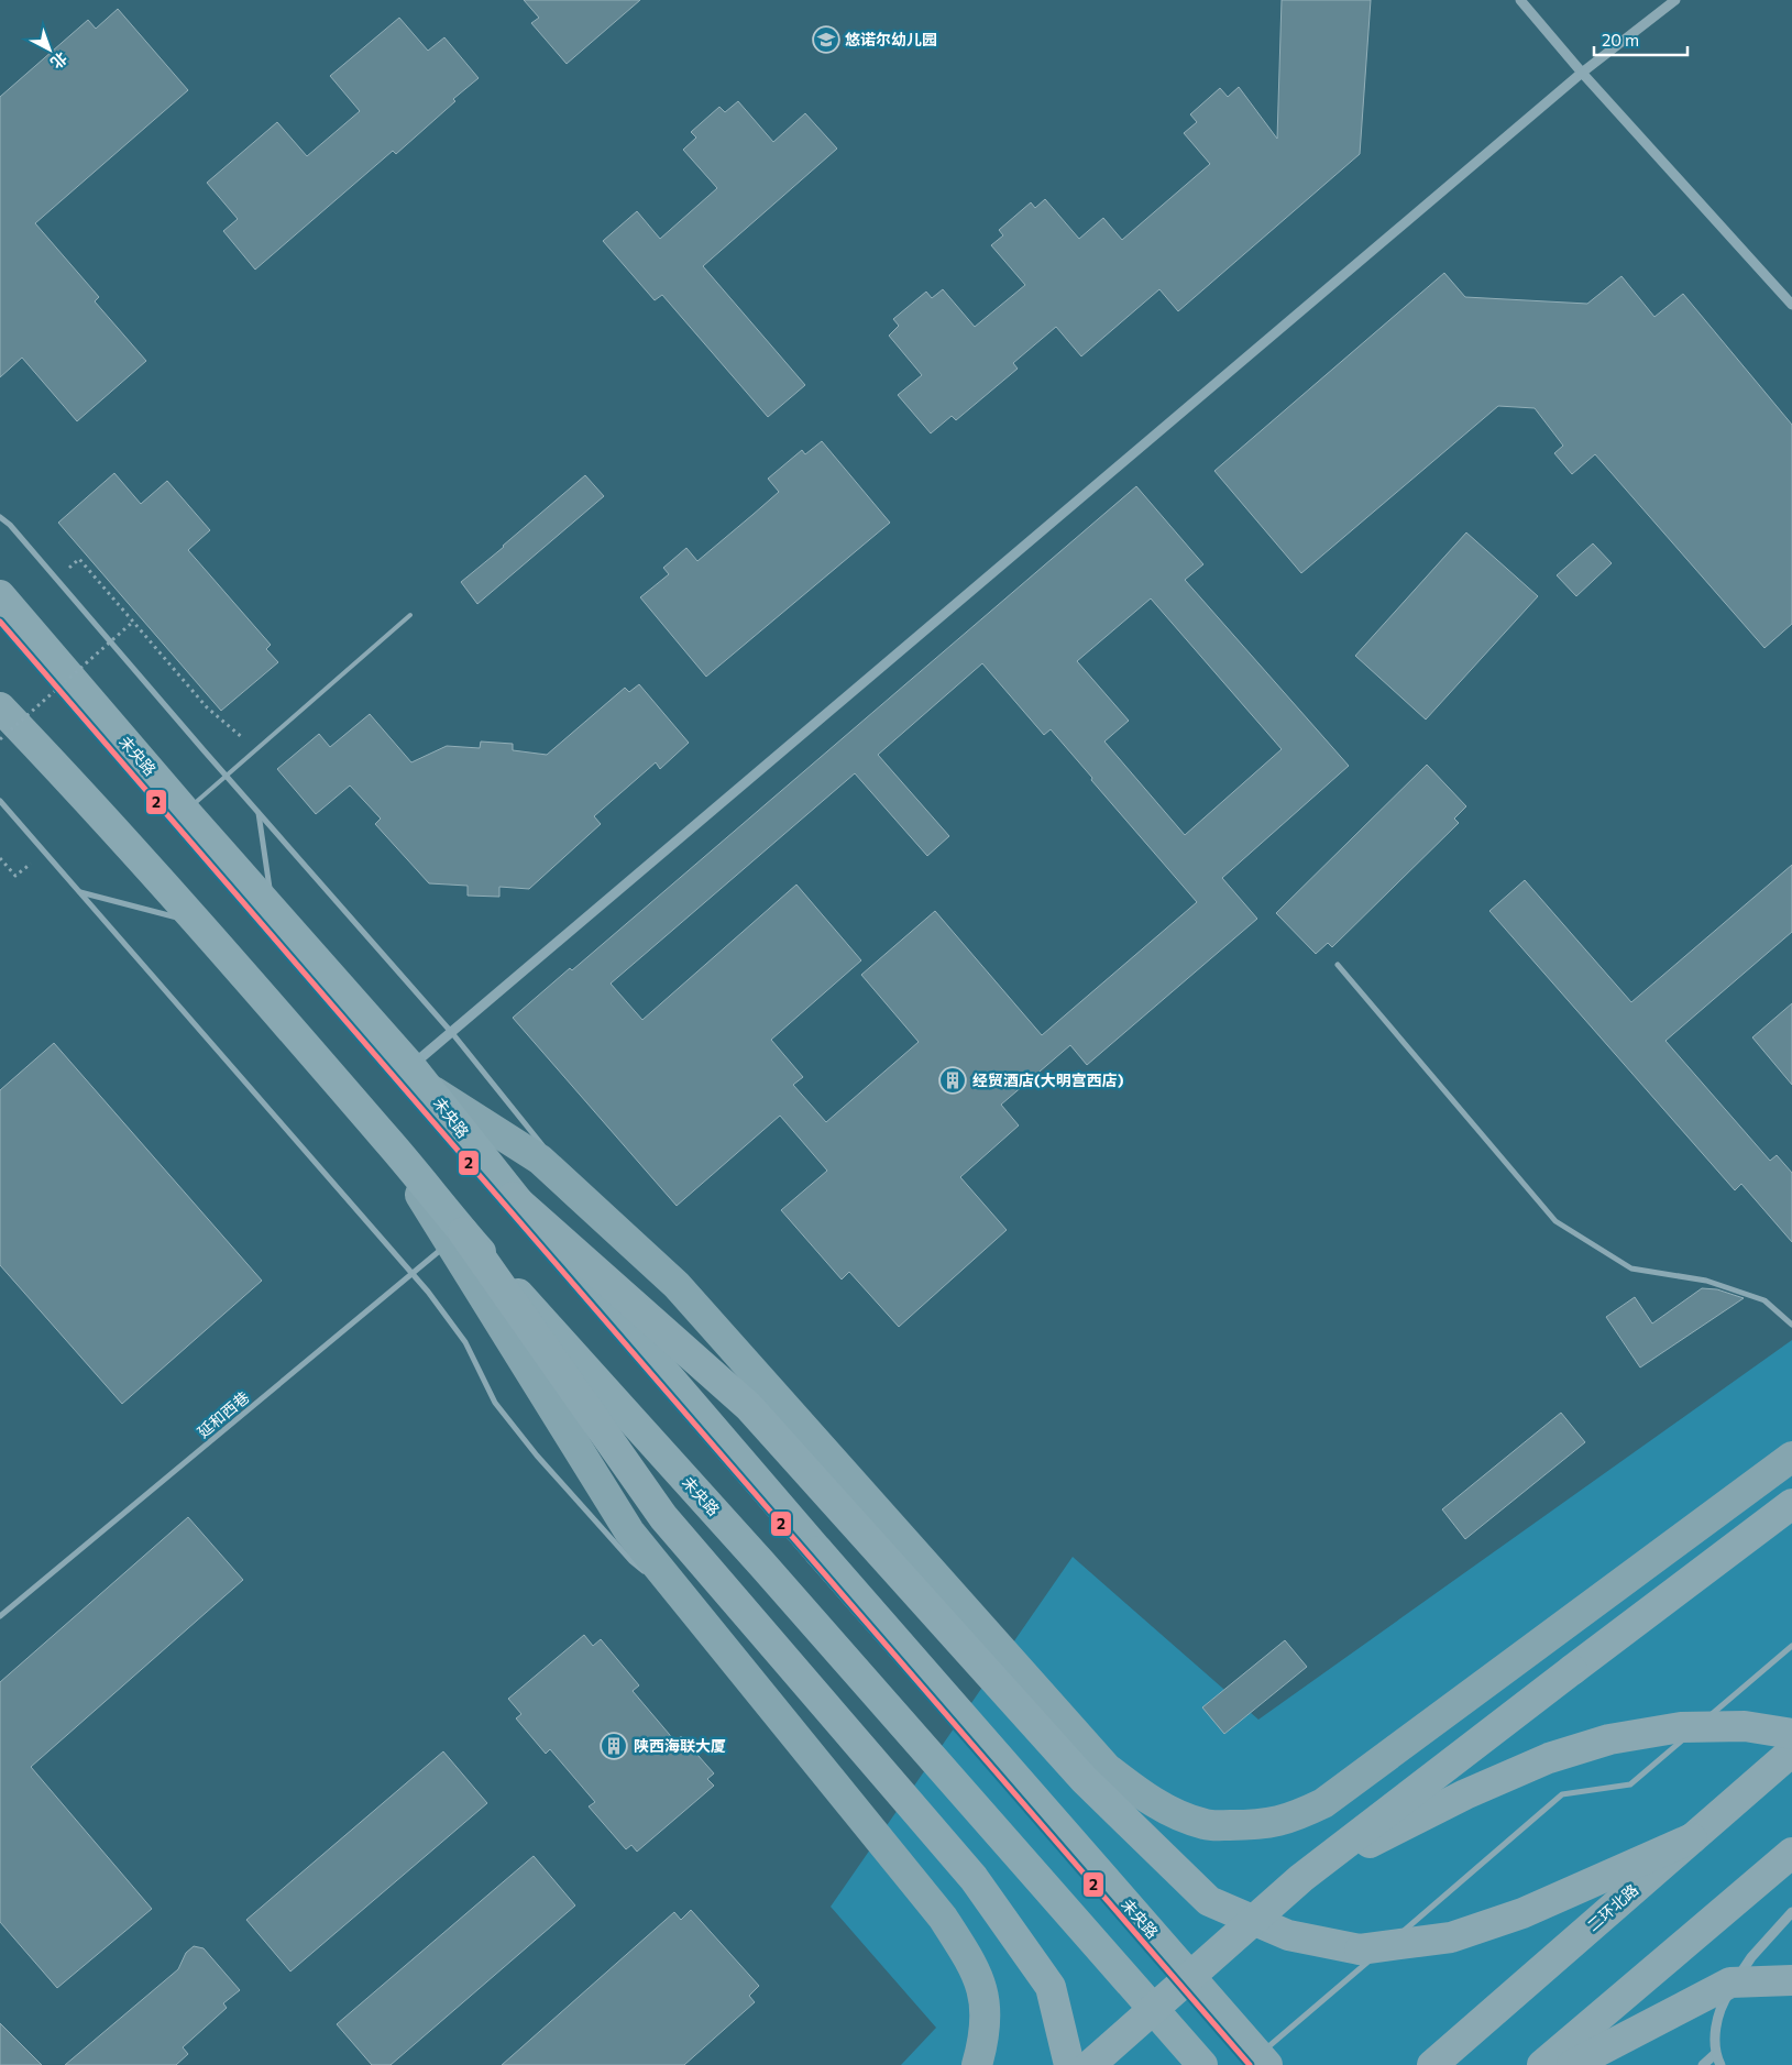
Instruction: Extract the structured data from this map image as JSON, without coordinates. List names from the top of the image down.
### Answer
{
  "streets": {
    "highway": ["二环北路"],
    "main road": ["未央路"],
    "street": ["延和西巷"]
  },
  "crossings": [
    ["未央路", "延和西巷"]
  ],
  "places": {
    "school or university": ["悠诺尔幼儿园"],
    "building": ["经贸酒店(大明宫西店)", "陕西海联大厦"]
  },
  "lines": ["transit line 2"],
  "scale_bar": "20 m",
  "north": "bottom right"
}
